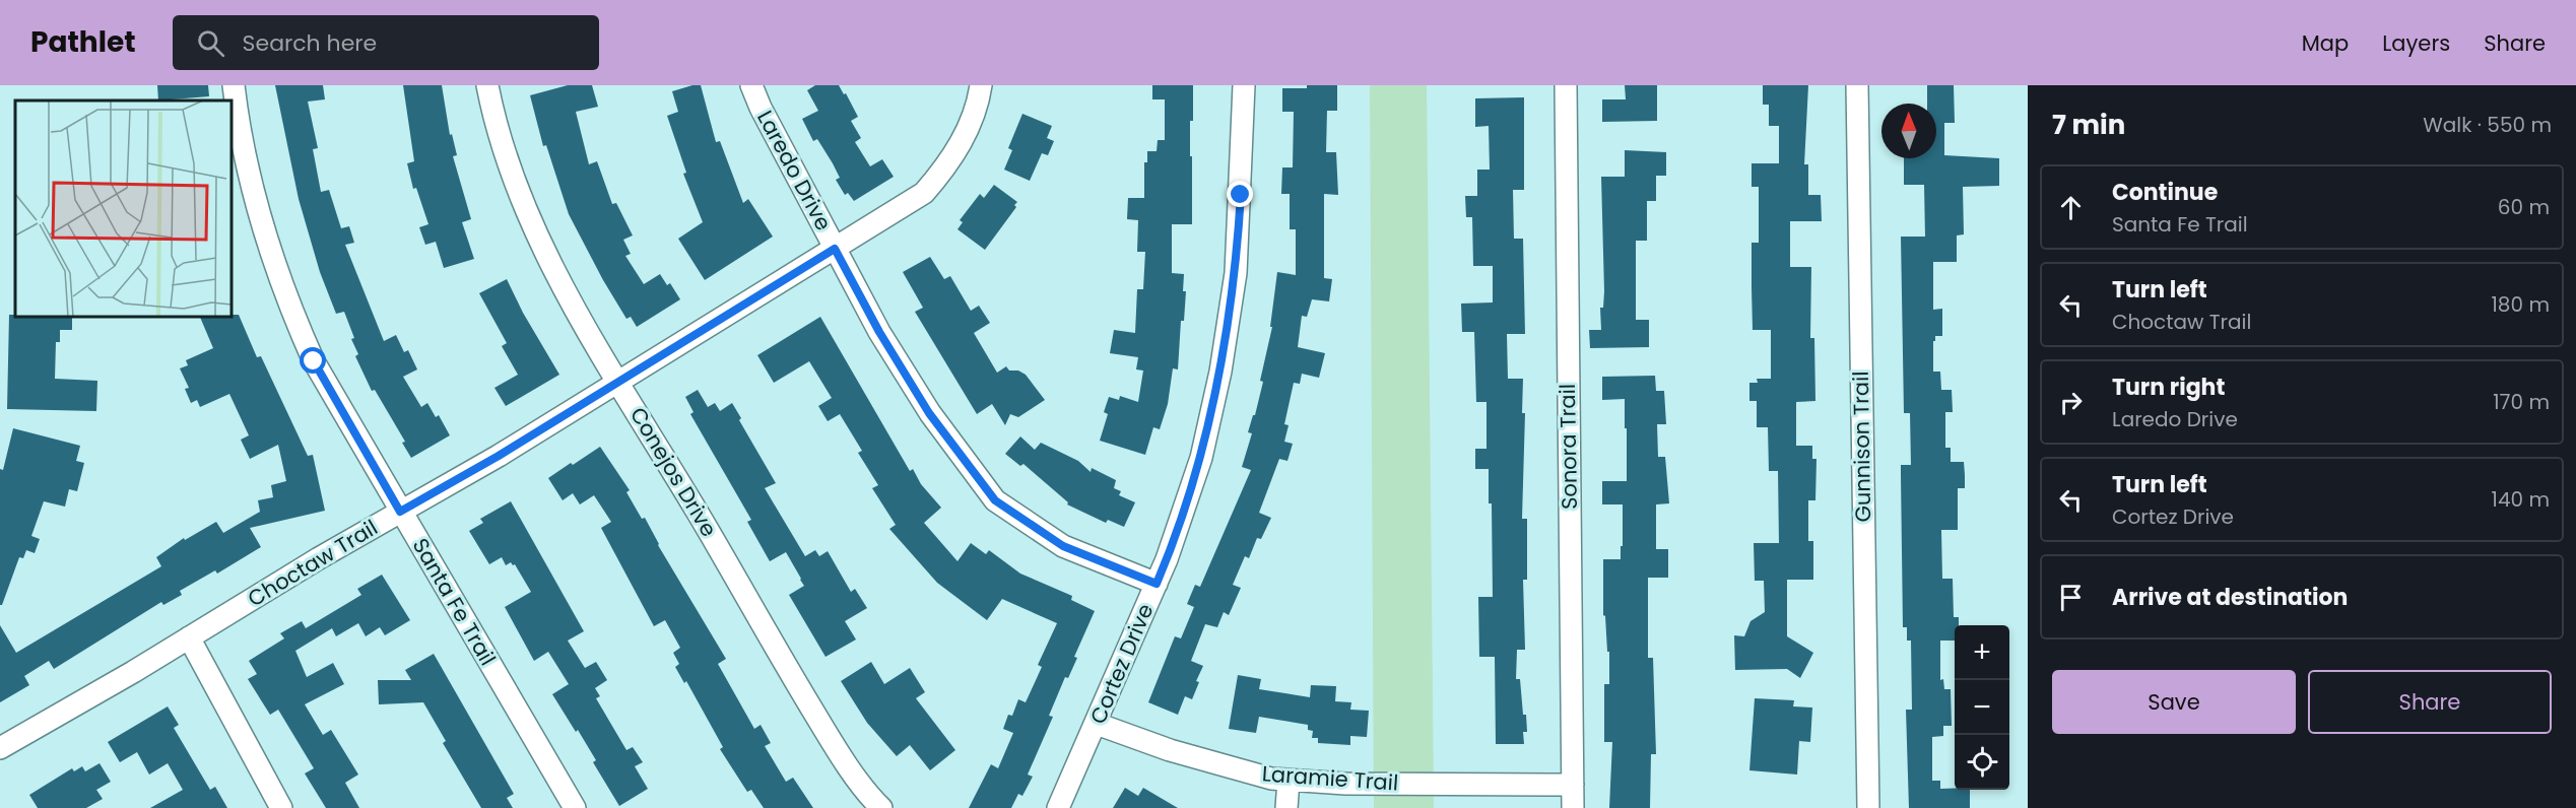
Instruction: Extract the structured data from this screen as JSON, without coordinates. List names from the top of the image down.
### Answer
{
  "streets": {
    "street": [
      "Laredo Drive",
      "Sonora Trail",
      "Gunnison Trail",
      "Conejos Drive",
      "Choctaw Trail",
      "Santa Fe Trail",
      "Cortez Drive",
      "Laramie Trail"
    ]
  },
  "crossings": [
    ["Laredo Drive", "Choctaw Trail"],
    ["Laredo Drive", "Cortez Drive"],
    ["Sonora Trail", "Laramie Trail"],
    ["Conejos Drive", "Choctaw Trail"],
    ["Choctaw Trail", "Santa Fe Trail"],
    ["Cortez Drive", "Laramie Trail"]
  ],
  "north": "top",
  "page": {
    "header": "Pathlet",
    "search": "Search here",
    "nav": ["Map", "Layers", "Share"],
    "heading": ["7 min", "Walk · 550 m"],
    "list": [
      ["Continue", "Santa Fe Trail", "60 m"],
      ["Turn left", "Choctaw Trail", "180 m"],
      ["Turn right", "Laredo Drive", "170 m"],
      ["Turn left", "Cortez Drive", "140 m"],
      "Arrive at destination"
    ],
    "map_buttons": ["+", "−"],
    "buttons": ["Save", "Share"]
  }
}
